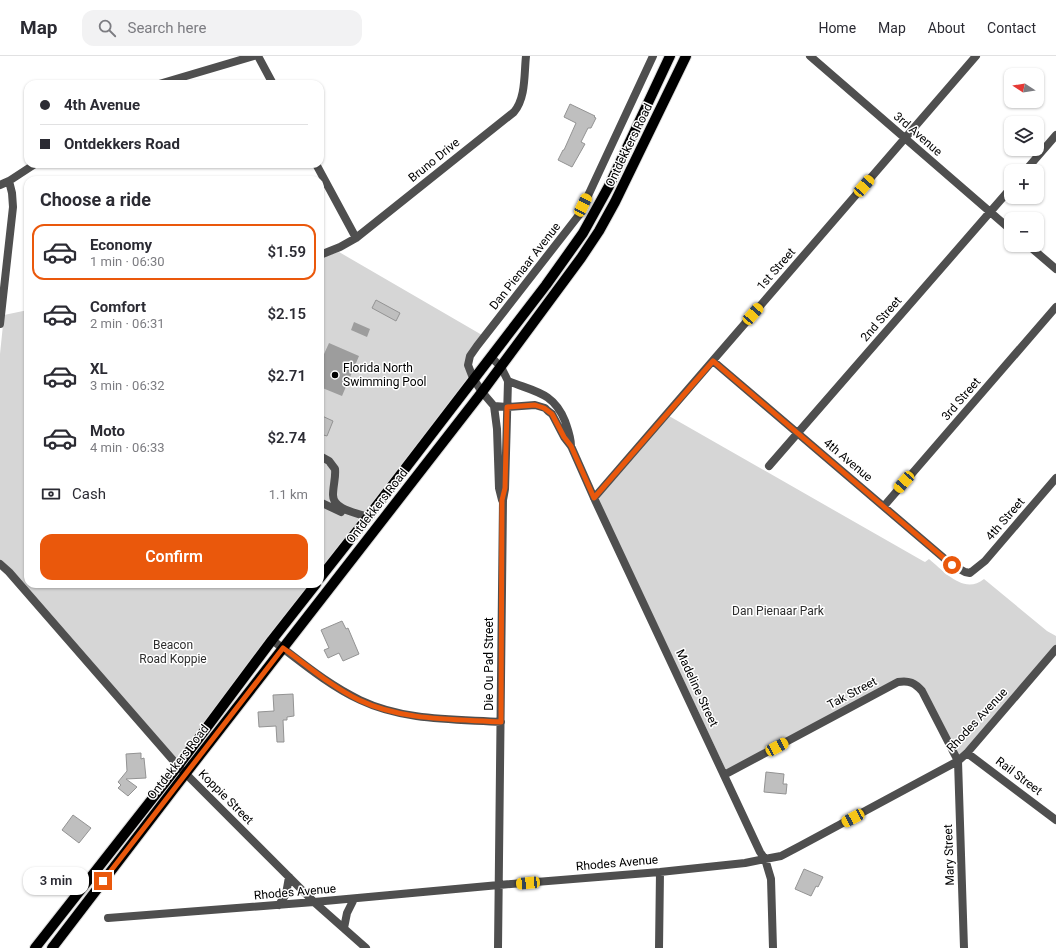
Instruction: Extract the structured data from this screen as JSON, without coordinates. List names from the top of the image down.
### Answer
{
  "streets": {
    "main road": ["Ontdekkers Road"],
    "street": [
      "3rd Avenue",
      "Bruno Drive",
      "Dan Pienaar Avenue",
      "1st Street",
      "2nd Street",
      "3rd Street",
      "4th Avenue",
      "4th Street",
      "Die Ou Pad Street",
      "Madeline Street",
      "Tak Street",
      "Rhodes Avenue",
      "Rail Street",
      "Koppie Street",
      "Mary Street"
    ]
  },
  "crossings": [
    ["3rd Avenue", "1st Street"],
    ["3rd Avenue", "2nd Street"],
    ["Ontdekkers Road", "Dan Pienaar Avenue"],
    ["Ontdekkers Road", "Die Ou Pad Street"],
    ["Ontdekkers Road", "Koppie Street"],
    ["1st Street", "4th Avenue"],
    ["1st Street", "Madeline Street"],
    ["2nd Street", "4th Avenue"],
    ["3rd Street", "4th Avenue"],
    ["4th Avenue", "4th Street"],
    ["Die Ou Pad Street", "Madeline Street"],
    ["Die Ou Pad Street", "Rhodes Avenue"],
    ["Madeline Street", "Tak Street"],
    ["Madeline Street", "Rhodes Avenue"],
    ["Tak Street", "Rhodes Avenue"],
    ["Tak Street", "Mary Street"],
    ["Rhodes Avenue", "Rail Street"],
    ["Rhodes Avenue", "Koppie Street"],
    ["Rhodes Avenue", "Mary Street"]
  ],
  "parks": ["Dan Pienaar Park", "Beacon Road Koppie"],
  "places": ["Florida North Swimming Pool"],
  "north": "left",
  "page": {
    "header": "Map",
    "search": "Search here",
    "nav": [
      "Home",
      "Map",
      "About",
      "Contact"
    ],
    "map_buttons": ["+", "−"],
    "banner": ["4th Avenue", "Ontdekkers Road"],
    "heading": "Choose a ride",
    "list": [
      {
        "name": "Economy",
        "note": "1 min · 06:30",
        "value": "$1.59"
      },
      {
        "name": "Comfort",
        "note": "2 min · 06:31",
        "value": "$2.15"
      },
      {
        "name": "XL",
        "note": "3 min · 06:32",
        "value": "$2.71"
      },
      {
        "name": "Moto",
        "note": "4 min · 06:33",
        "value": "$2.74"
      }
    ],
    "pay": ["Cash", "1.1 km"],
    "buttons": "Confirm",
    "bubble": "3 min"
  }
}
